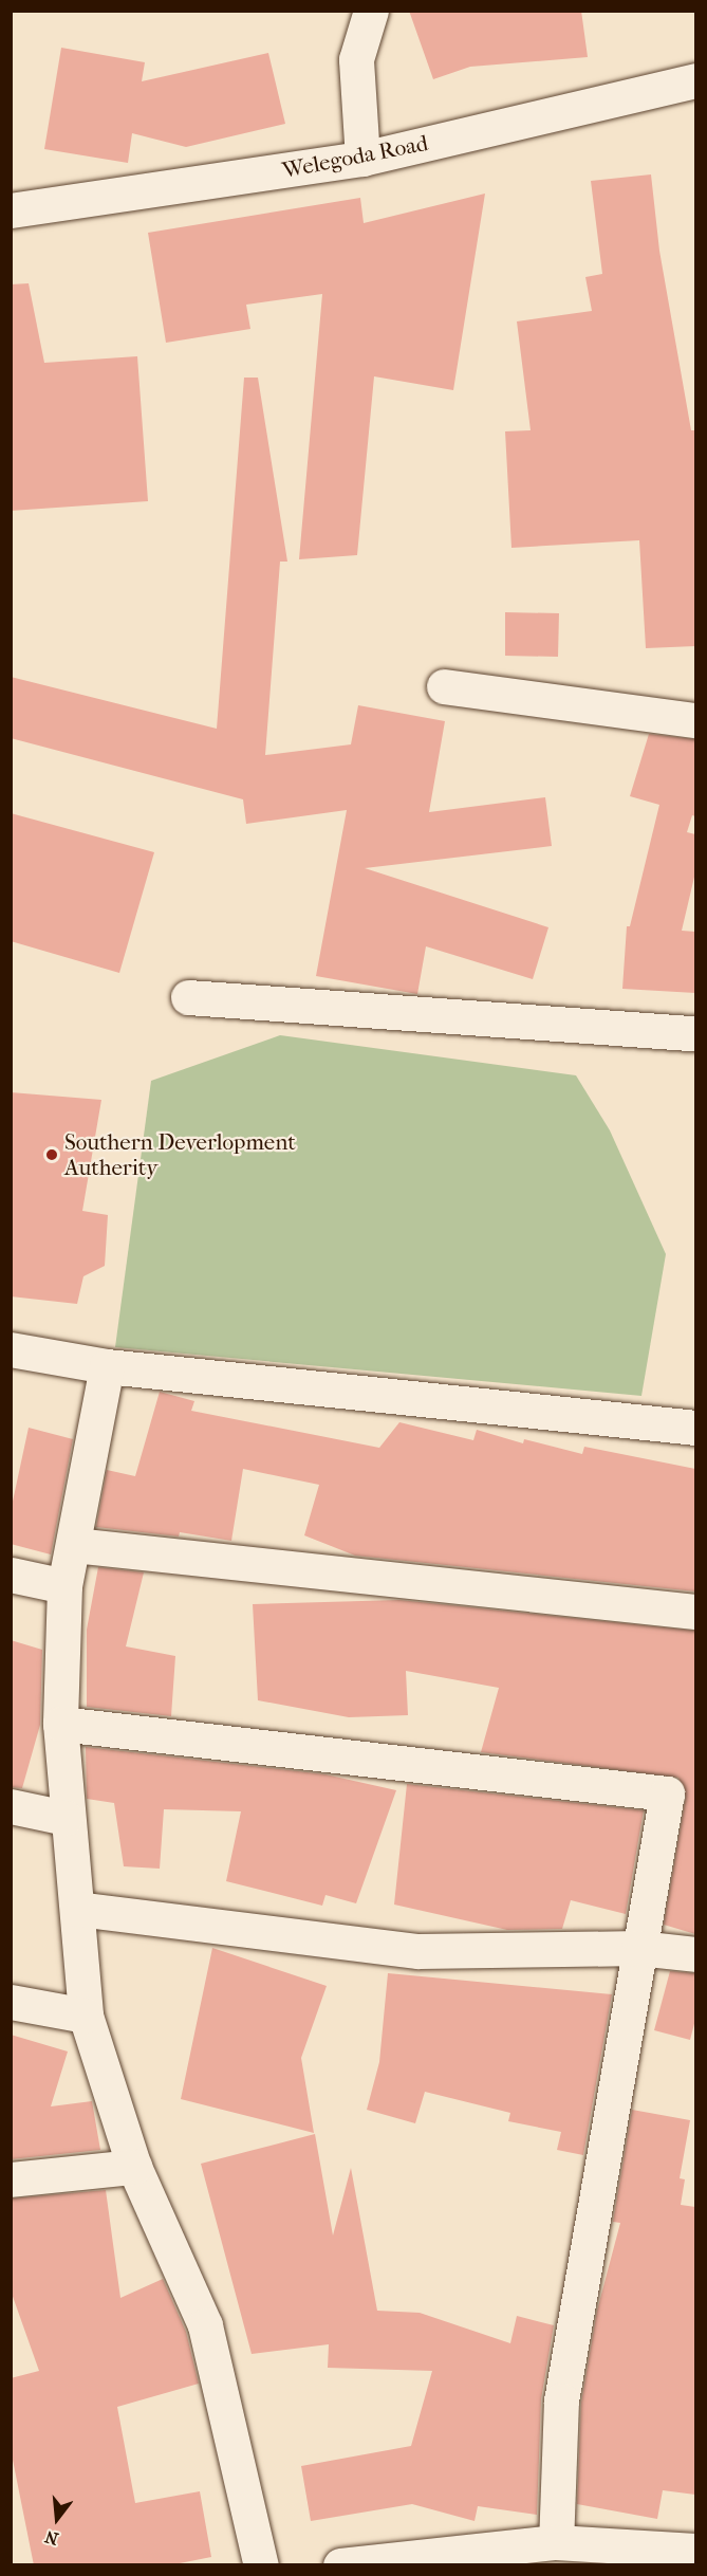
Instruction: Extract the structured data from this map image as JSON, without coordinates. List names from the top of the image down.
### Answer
{
  "streets": {
    "street": ["Welegoda Road"]
  },
  "places": ["Southern Deverlopment Autherity"],
  "north": "bottom"
}
